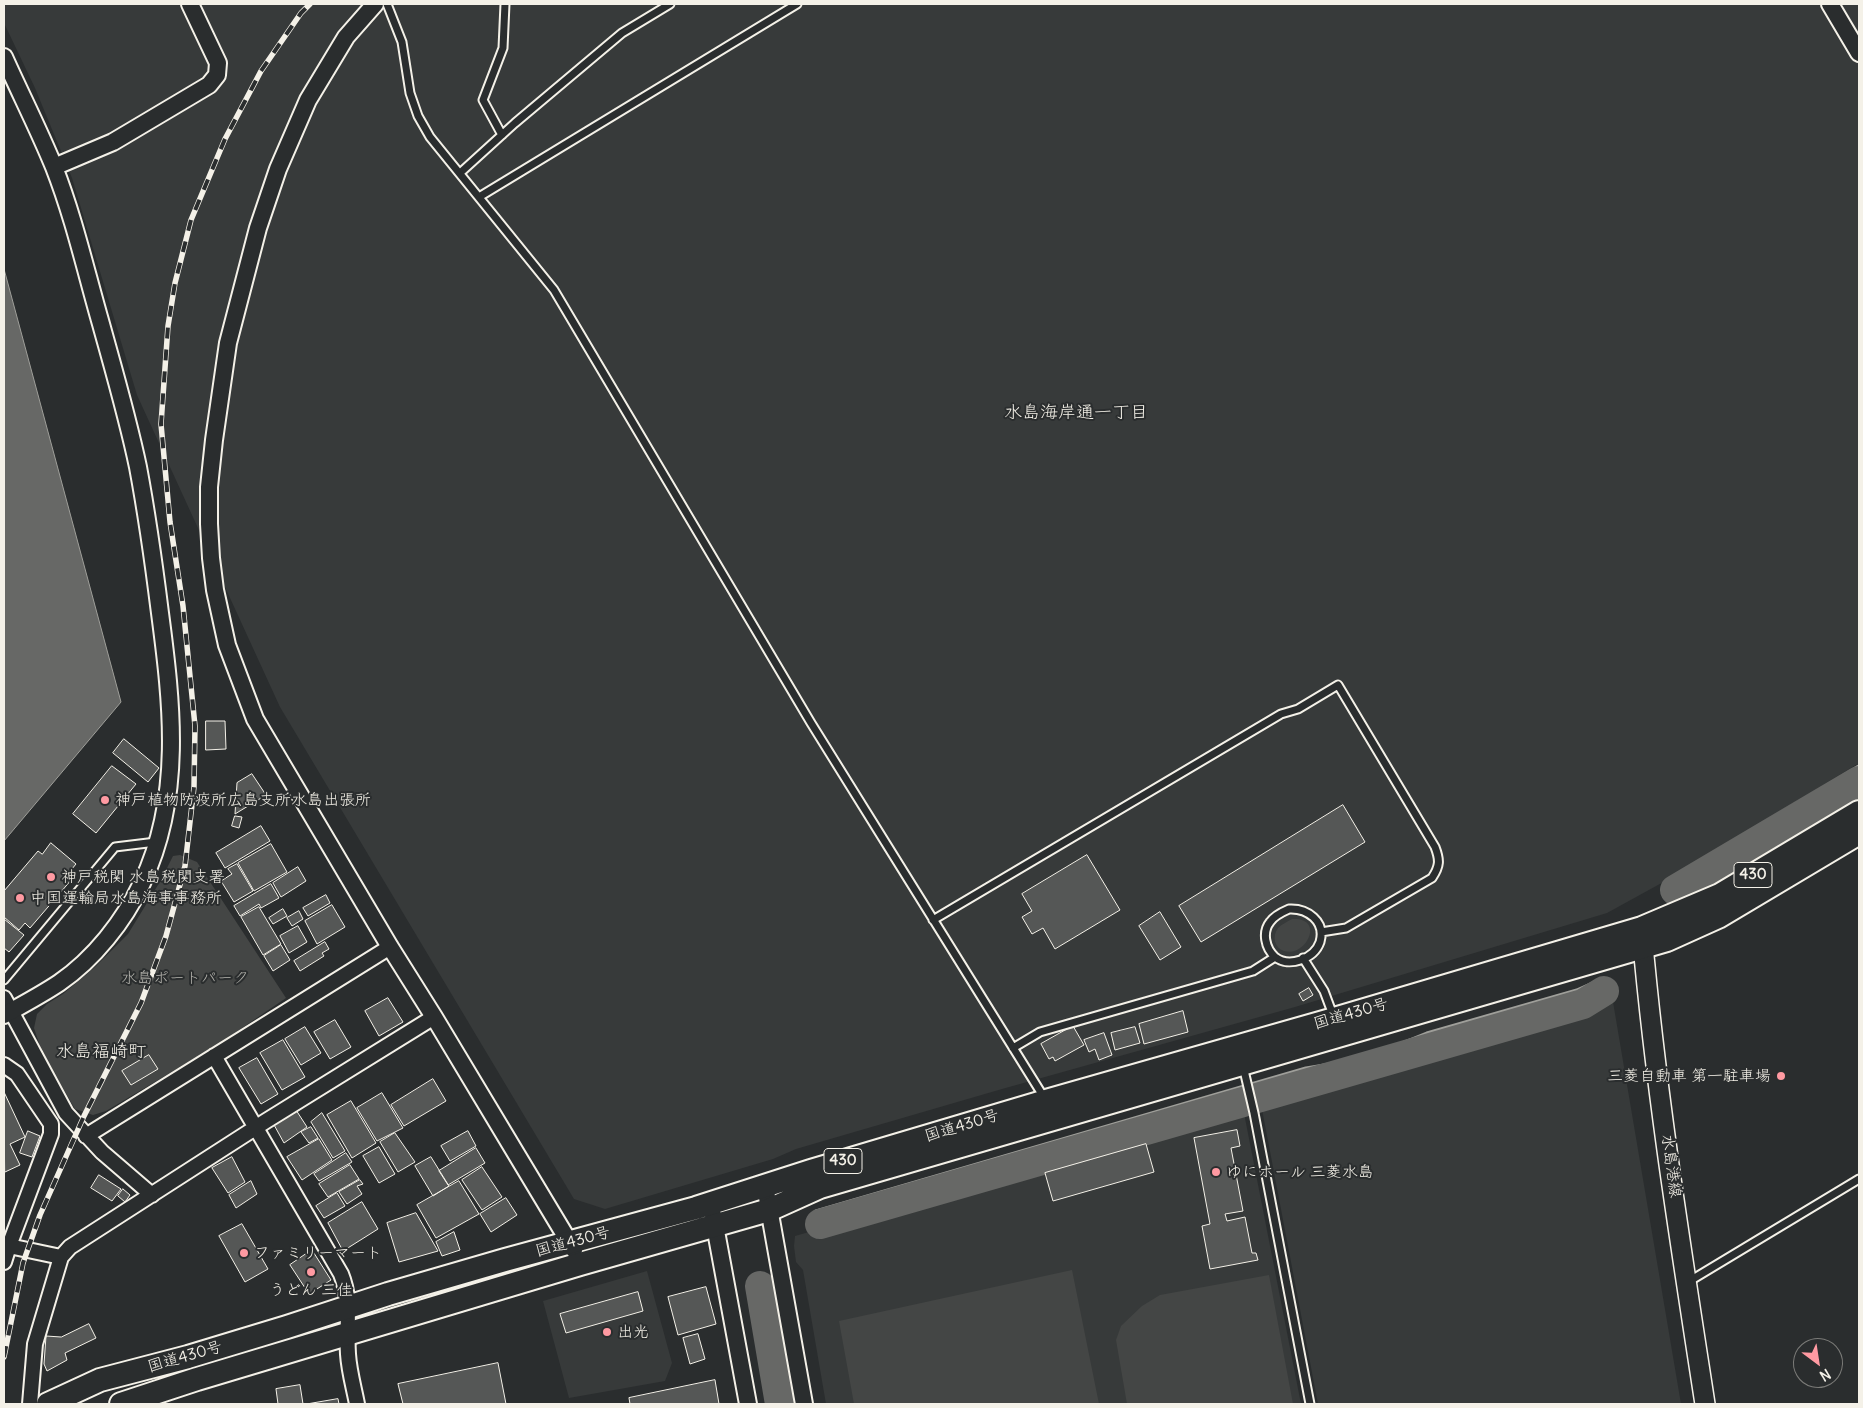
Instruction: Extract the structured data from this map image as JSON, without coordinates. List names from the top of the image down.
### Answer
{
  "streets": {
    "highway": ["430", "国道430号"],
    "main road": ["水島港線"]
  },
  "crossings": [
    ["国道430号", "水島港線"]
  ],
  "districts": ["水島海岸通一丁目", "水島福崎町"],
  "parks": ["水島ポートパーク"],
  "places": [
    "神戸植物防疫所広島支所水島出張所",
    "神戸税関 水島税関支署",
    "中国運輸局水島海事事務所",
    "三菱自動車 第一駐車場",
    "ゆにホール 三菱水島",
    "ファミリーマート",
    "うどん 三佳",
    "出光"
  ],
  "north": "bottom right"
}
